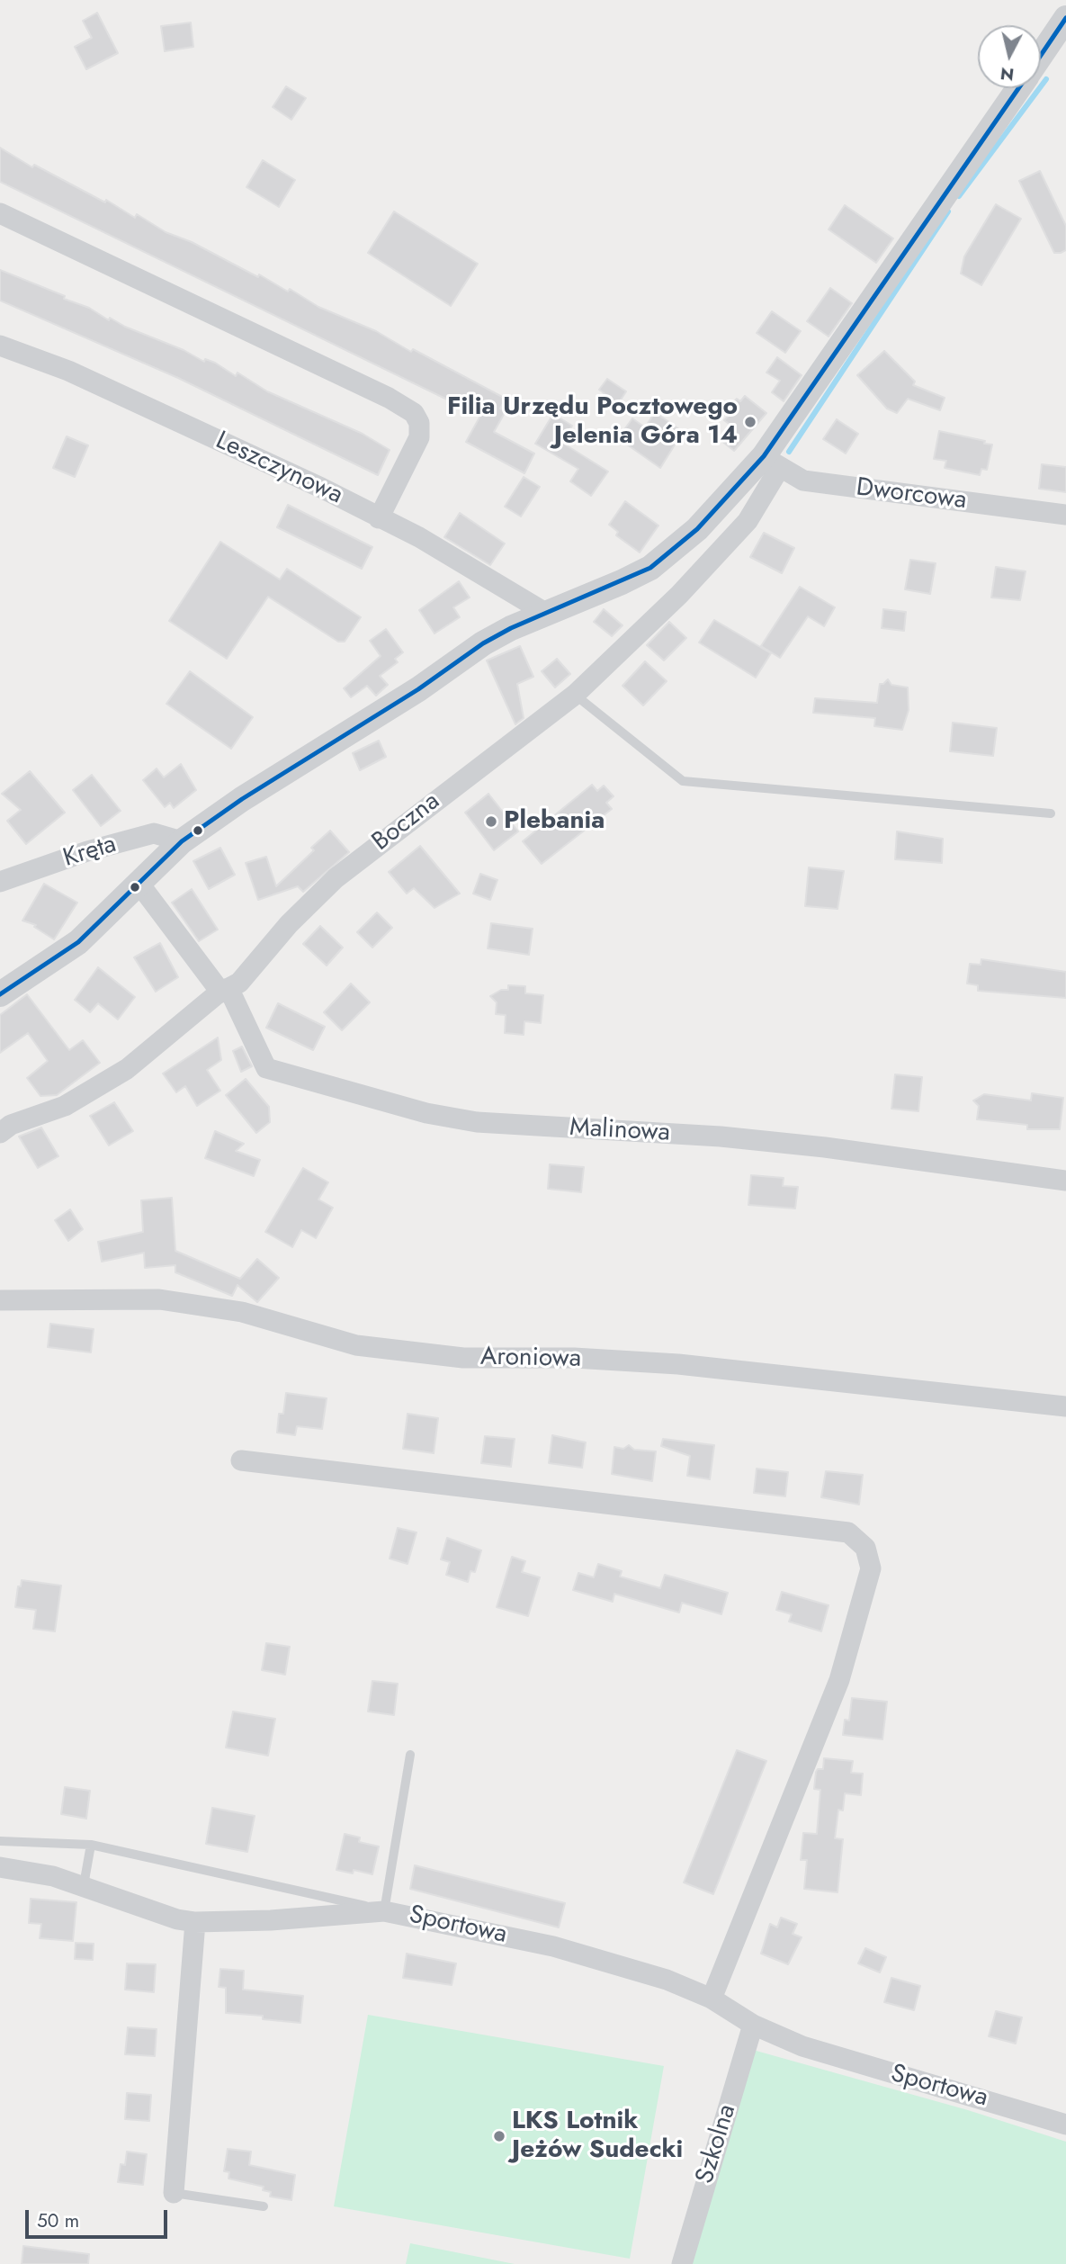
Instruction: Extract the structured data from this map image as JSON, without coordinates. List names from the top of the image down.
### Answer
{
  "streets": {
    "street": [
      "Leszczynowa",
      "Dworcowa",
      "Boczna",
      "Kręta",
      "Malinowa",
      "Aroniowa",
      "Sportowa",
      "Szkolna"
    ]
  },
  "crossings": [
    ["Dworcowa", "Boczna"],
    ["Boczna", "Malinowa"],
    ["Sportowa", "Szkolna"]
  ],
  "places": ["Filia Urzędu Pocztowego Jelenia Góra 14", "Plebania", "LKS Lotnik Jeżów Sudecki"],
  "scale_bar": "50 m",
  "north": "bottom"
}
